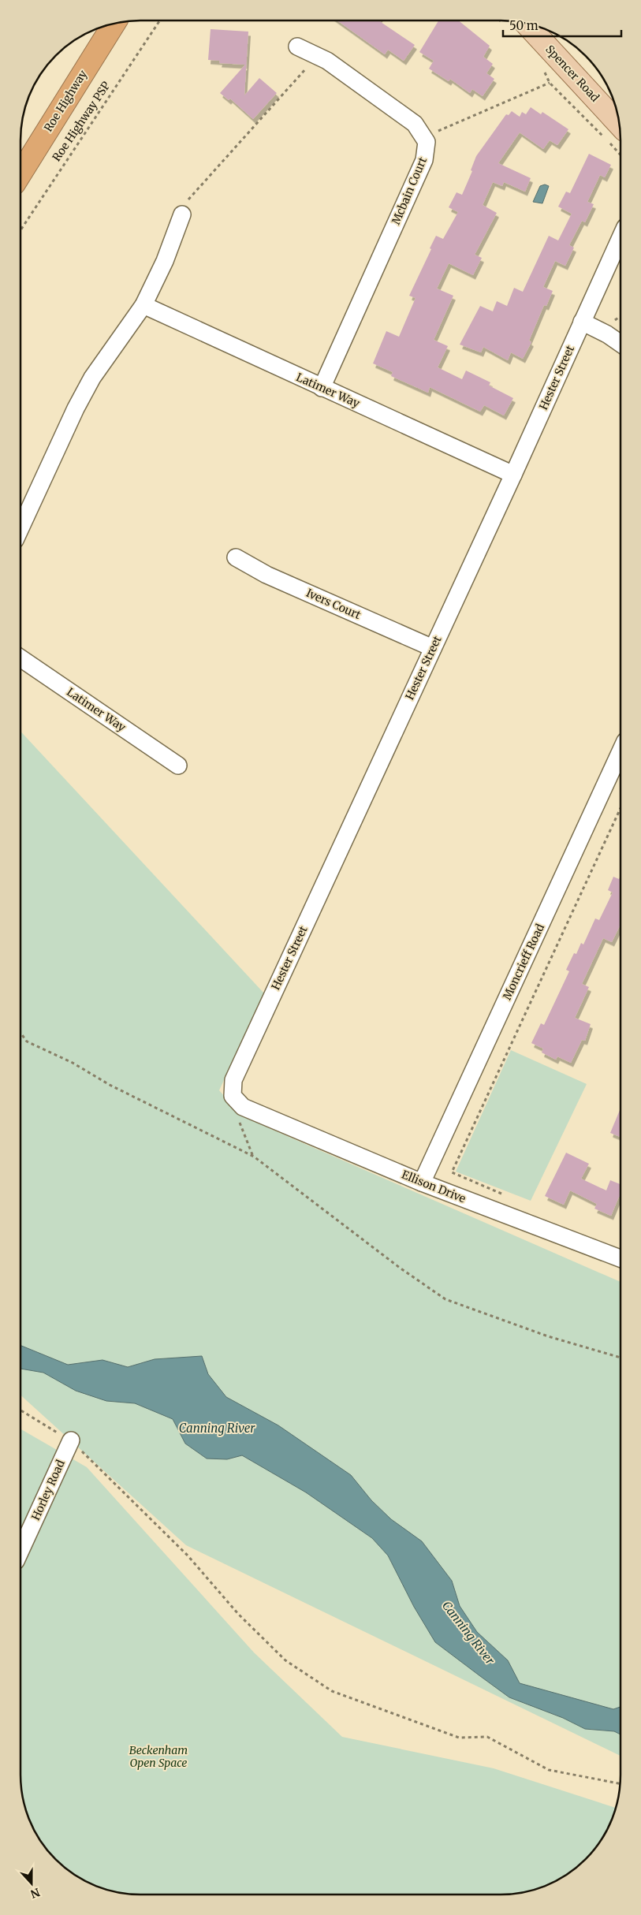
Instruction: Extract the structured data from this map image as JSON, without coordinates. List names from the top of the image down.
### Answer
{
  "streets": {
    "highway": ["Roe Highway"],
    "main road": ["Spencer Road"],
    "street": [
      "Mcbain Court",
      "Hester Street",
      "Latimer Way",
      "Ivers Court",
      "Moncrieff Road",
      "Ellison Drive",
      "Horley Road"
    ],
    "path": ["Roe Highway PSP"]
  },
  "crossings": [
    ["Mcbain Court", "Latimer Way"],
    ["Hester Street", "Latimer Way"],
    ["Hester Street", "Ivers Court"],
    ["Hester Street", "Ellison Drive"],
    ["Moncrieff Road", "Ellison Drive"]
  ],
  "water": ["Canning River"],
  "parks": ["Beckenham Open Space"],
  "scale_bar": "50 m",
  "north": "bottom"
}
